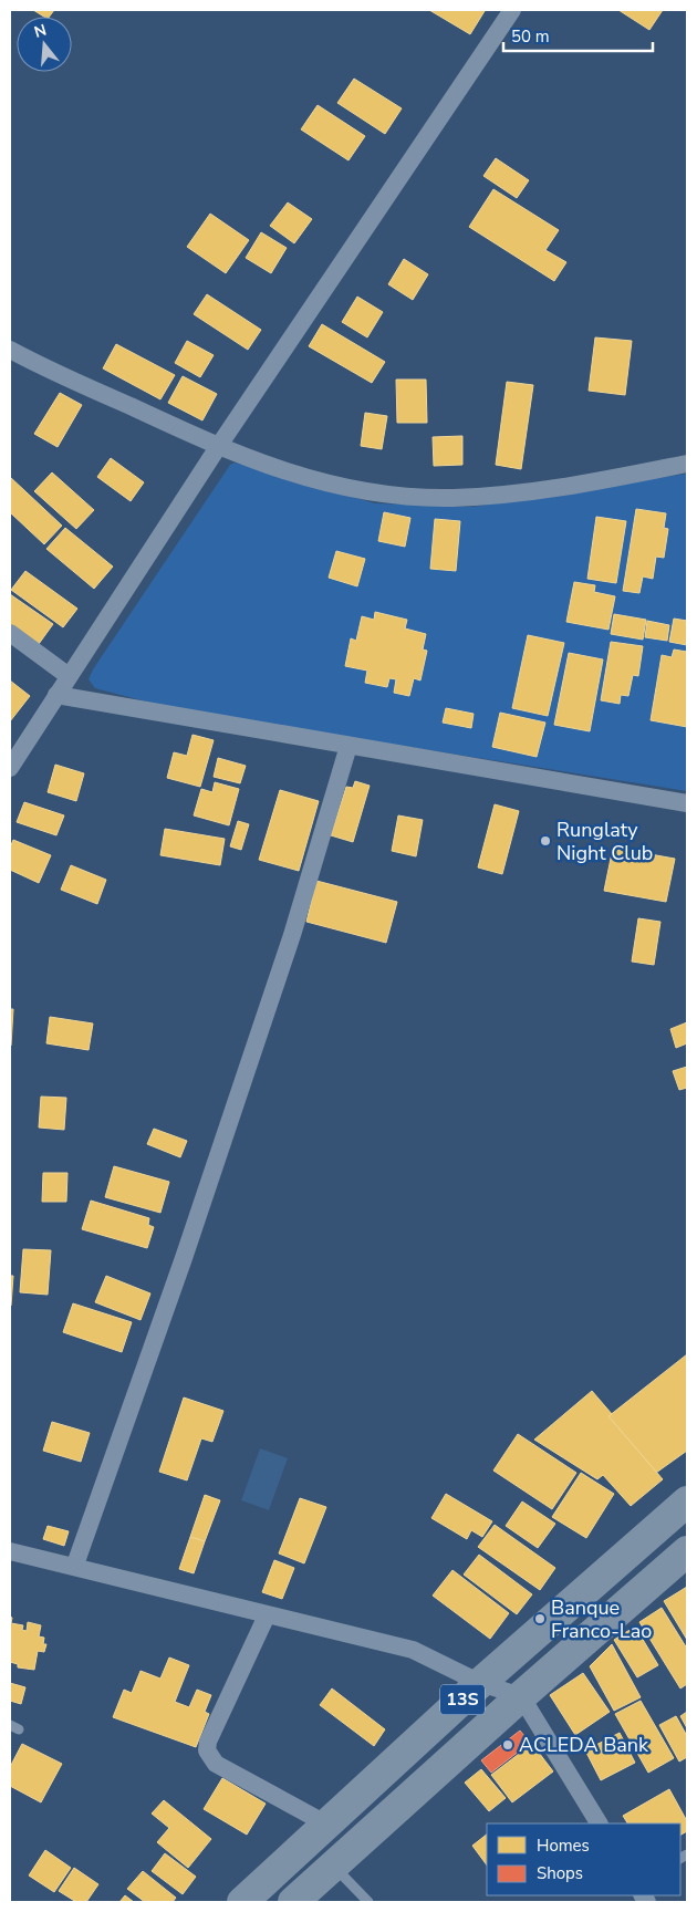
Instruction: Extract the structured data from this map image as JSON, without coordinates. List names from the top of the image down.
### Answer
{
  "streets": {
    "highway": ["13S"]
  },
  "places": ["Runglaty Night Club", "Banque Franco-Lao", "ACLEDA Bank"],
  "legend": ["Homes", "Shops"],
  "scale_bar": "50 m",
  "north": "top"
}
